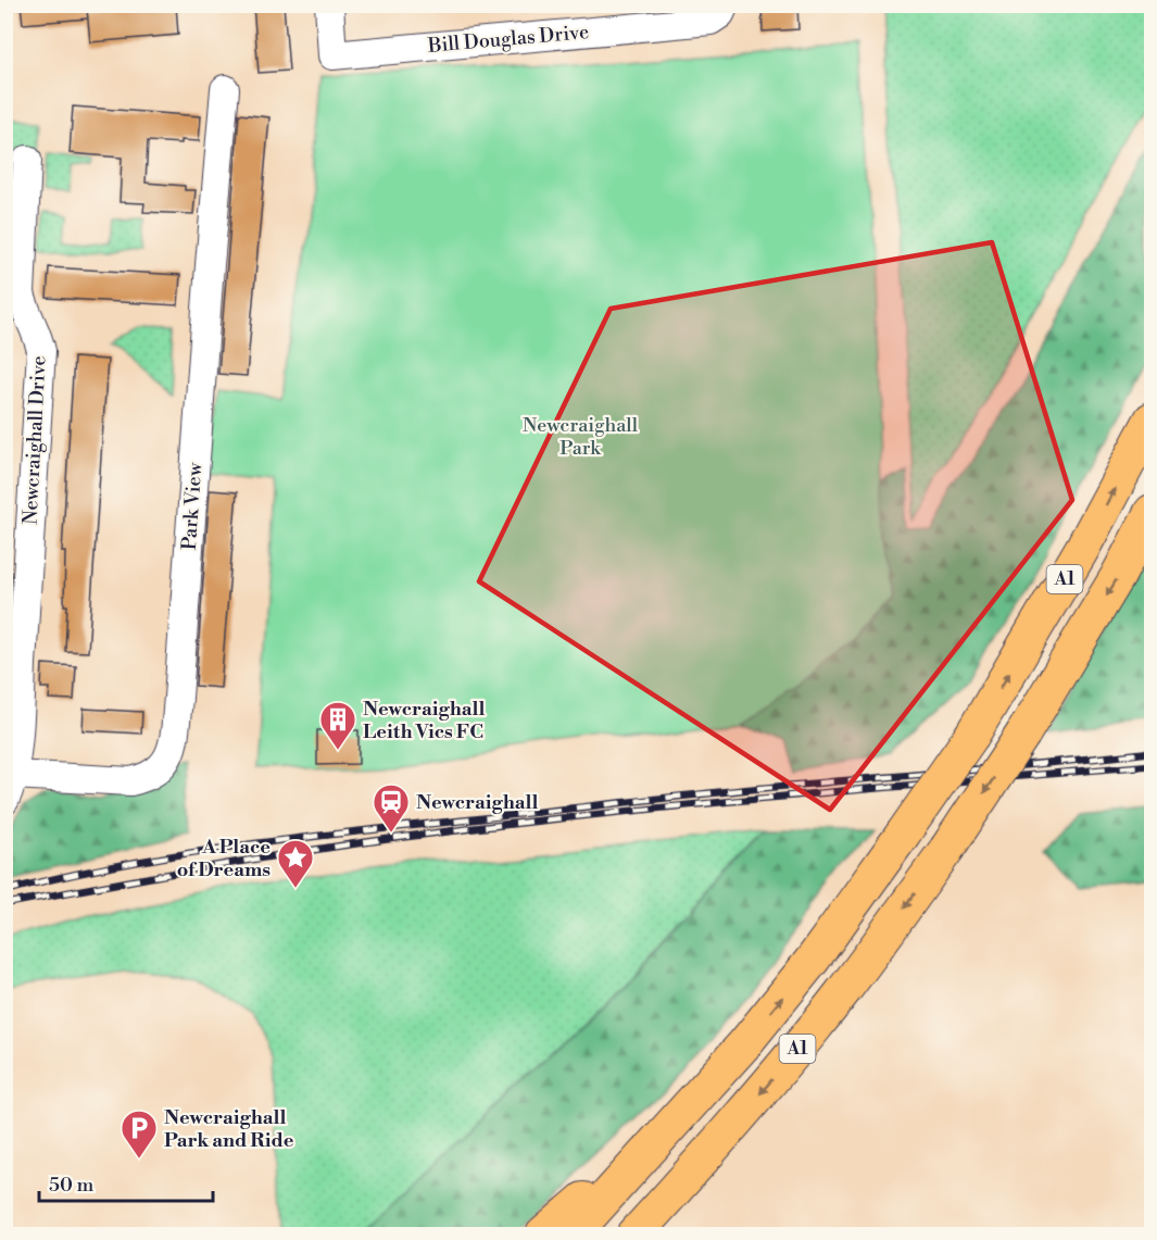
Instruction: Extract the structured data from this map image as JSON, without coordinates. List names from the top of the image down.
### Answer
{
  "streets": {
    "main road": ["A1"],
    "street": ["Bill Douglas Drive", "Newcraighall Drive", "Park View"]
  },
  "crossings": [
    ["Newcraighall Drive", "Park View"]
  ],
  "parks": ["Newcraighall Park"],
  "places": {
    "building": ["Newcraighall Leith Vics FC"],
    "station": ["Newcraighall"],
    "place": ["A Place of Dreams"],
    "parking": ["Newcraighall Park and Ride"]
  },
  "scale_bar": "50 m"
}
